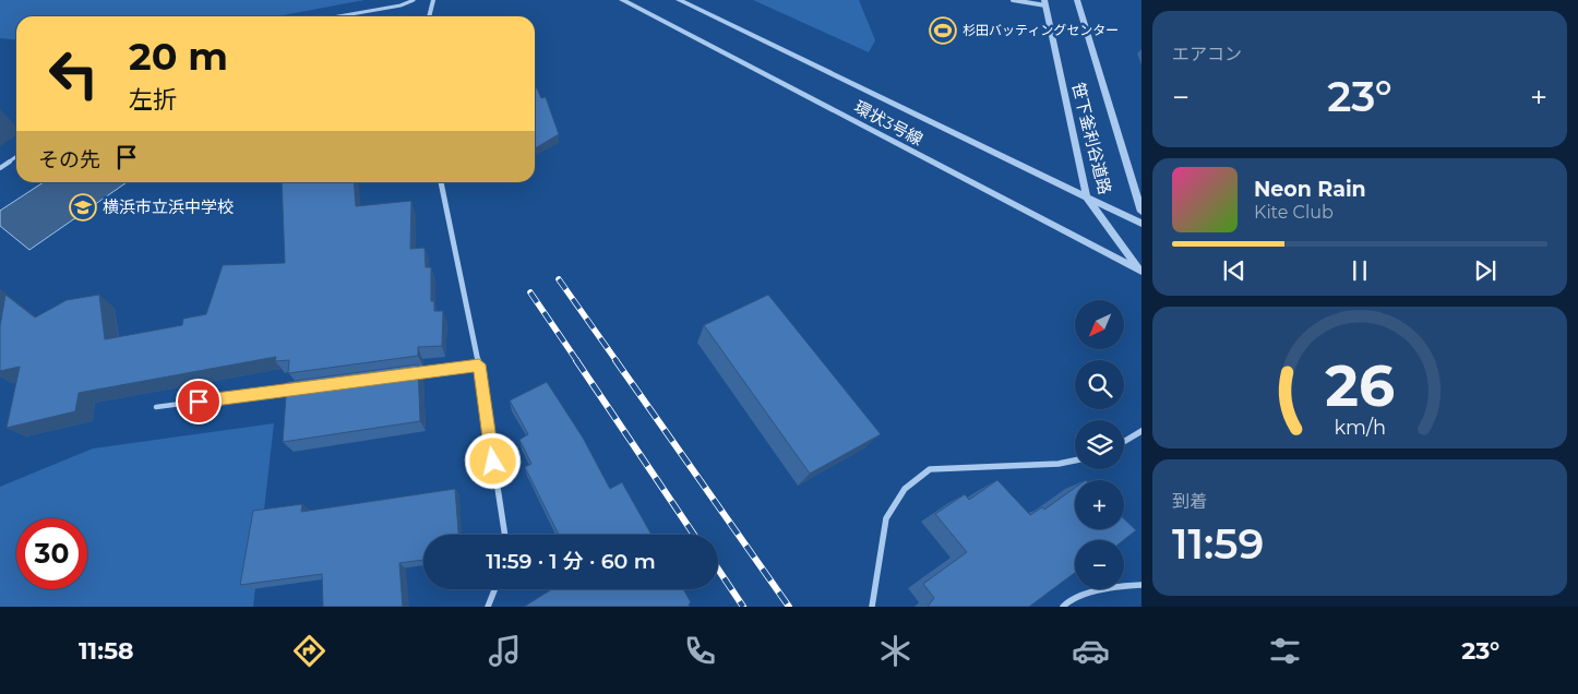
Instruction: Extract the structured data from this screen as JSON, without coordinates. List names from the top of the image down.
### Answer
{
  "streets": {
    "street": ["環状3号線", "笹下釜利谷道路"]
  },
  "crossings": [
    ["環状3号線", "笹下釜利谷道路"]
  ],
  "places": {
    "sports": ["杉田バッティングセンター"],
    "school or university": ["横浜市立浜中学校"]
  },
  "north": "bottom left",
  "page": {
    "tile": [
      "エアコン",
      ["到着", "11:59"]
    ],
    "turn": ["20 m", "左折"],
    "heat": ["−", "23°", "+"],
    "then": "その先",
    "song": ["Neon Rain", "Kite Club"],
    "map_buttons": ["+", "−"],
    "limit": "30",
    "trip": "11:59 · 1 分 · 60 m",
    "tabs": ["11:58", "23°"],
    "gauge": ["26", "km/h"]
  }
}
